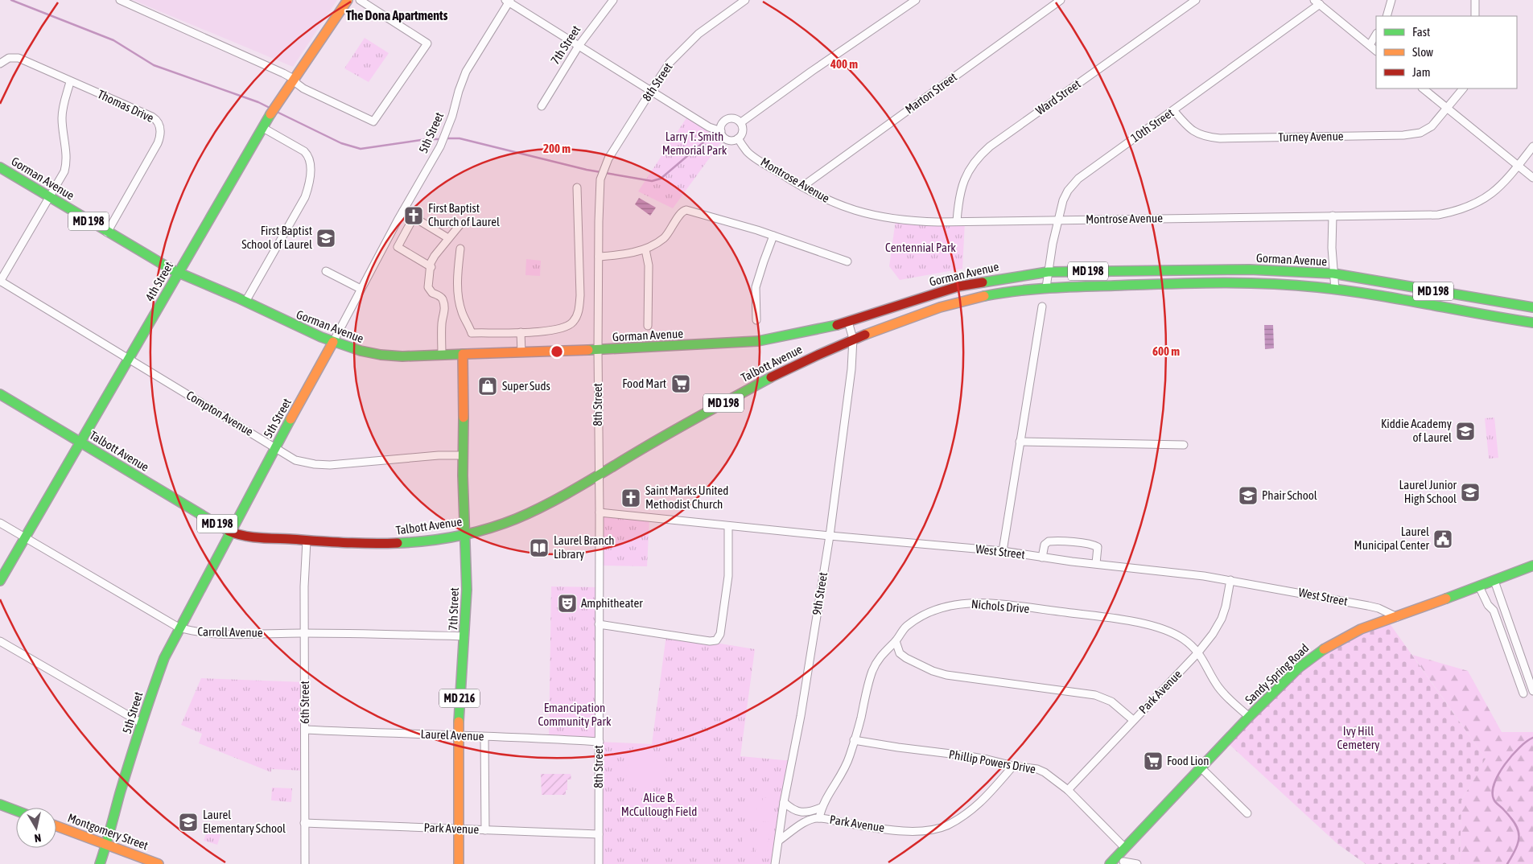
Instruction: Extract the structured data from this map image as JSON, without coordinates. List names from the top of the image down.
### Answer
{
  "streets": {
    "main road": [
      "7th Street",
      "5th Street",
      "Gorman Avenue",
      "MD 198",
      "4th Street",
      "Talbott Avenue",
      "Sandy Spring Road",
      "MD 216",
      "Montgomery Street"
    ],
    "street": [
      "8th Street",
      "Marton Street",
      "Ward Street",
      "Thomas Drive",
      "10th Street",
      "Turney Avenue",
      "Montrose Avenue",
      "Compton Avenue",
      "West Street",
      "9th Street",
      "Nichols Drive",
      "Carroll Avenue",
      "Park Avenue",
      "6th Street",
      "Laurel Avenue",
      "Phillip Powers Drive"
    ]
  },
  "crossings": [
    ["7th Street", "Gorman Avenue"],
    ["7th Street", "Talbott Avenue"],
    ["7th Street", "Compton Avenue"],
    ["7th Street", "Carroll Avenue"],
    ["7th Street", "Park Avenue"],
    ["7th Street", "Laurel Avenue"],
    ["8th Street", "Gorman Avenue"],
    ["8th Street", "Talbott Avenue"],
    ["8th Street", "West Street"],
    ["8th Street", "Park Avenue"],
    ["8th Street", "Laurel Avenue"],
    ["Marton Street", "Montrose Avenue"],
    ["Ward Street", "Montrose Avenue"],
    ["Thomas Drive", "Gorman Avenue"],
    ["10th Street", "Turney Avenue"],
    ["10th Street", "Gorman Avenue"],
    ["10th Street", "Montrose Avenue"],
    ["10th Street", "MD 198"],
    ["5th Street", "Gorman Avenue"],
    ["5th Street", "Talbott Avenue"],
    ["5th Street", "Compton Avenue"],
    ["5th Street", "Carroll Avenue"],
    ["5th Street", "Montgomery Street"],
    ["Gorman Avenue", "MD 198"],
    ["Gorman Avenue", "4th Street"],
    ["Gorman Avenue", "9th Street"],
    ["MD 198", "Talbott Avenue"],
    ["MD 198", "9th Street"],
    ["4th Street", "Talbott Avenue"],
    ["4th Street", "Compton Avenue"],
    ["4th Street", "Carroll Avenue"],
    ["Talbott Avenue", "9th Street"],
    ["Talbott Avenue", "6th Street"],
    ["West Street", "9th Street"],
    ["West Street", "Sandy Spring Road"],
    ["West Street", "Park Avenue"],
    ["9th Street", "Park Avenue"],
    ["Nichols Drive", "Sandy Spring Road"],
    ["Nichols Drive", "Park Avenue"],
    ["Nichols Drive", "Phillip Powers Drive"],
    ["Carroll Avenue", "6th Street"],
    ["Sandy Spring Road", "Phillip Powers Drive"],
    ["Park Avenue", "6th Street"],
    ["Park Avenue", "Phillip Powers Drive"],
    ["6th Street", "Laurel Avenue"]
  ],
  "districts": ["The Dona Apartments"],
  "parks": [
    "Larry T. Smith Memorial Park",
    "Centennial Park",
    "Emancipation Community Park",
    "Ivy Hill Cemetery",
    "Alice B. McCullough Field"
  ],
  "places": {
    "church": ["First Baptist Church of Laurel", "Saint Marks United Methodist Church"],
    "school or university": [
      "First Baptist School of Laurel",
      "Kiddie Academy of Laurel",
      "Laurel Junior High School",
      "Phair School",
      "Laurel Elementary School"
    ],
    "supermarket": ["Food Mart", "Food Lion"],
    "shop": ["Super Suds"],
    "public building": ["Laurel Municipal Center"],
    "library": ["Laurel Branch Library"],
    "theatre": ["Amphitheater"]
  },
  "legend": ["Fast", "Slow", "Jam"],
  "north": "bottom",
  "rings": ["400 m", "200 m", "600 m"]
}
